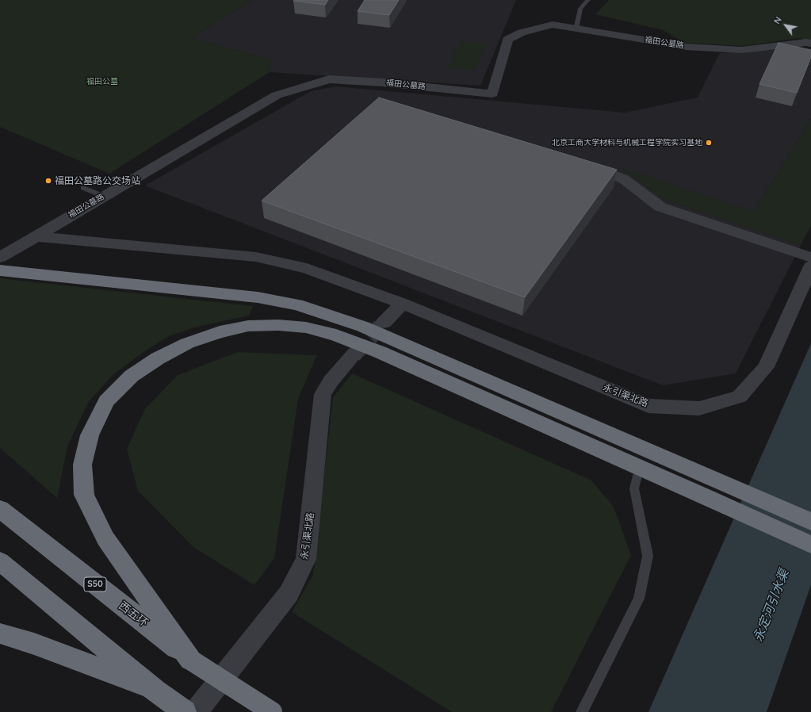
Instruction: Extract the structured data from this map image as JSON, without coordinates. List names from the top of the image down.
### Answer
{
  "streets": {
    "highway": ["S50", "西五环"],
    "street": ["福田公墓路", "永引渠北路"]
  },
  "crossings": [
    ["福田公墓路", "永引渠北路"]
  ],
  "water": ["永定河引水渠"],
  "parks": ["福田公墓"],
  "places": ["北京工商大学材料与机械工程学院实习基地", "福田公墓路公交场站"],
  "north": "top left"
}
